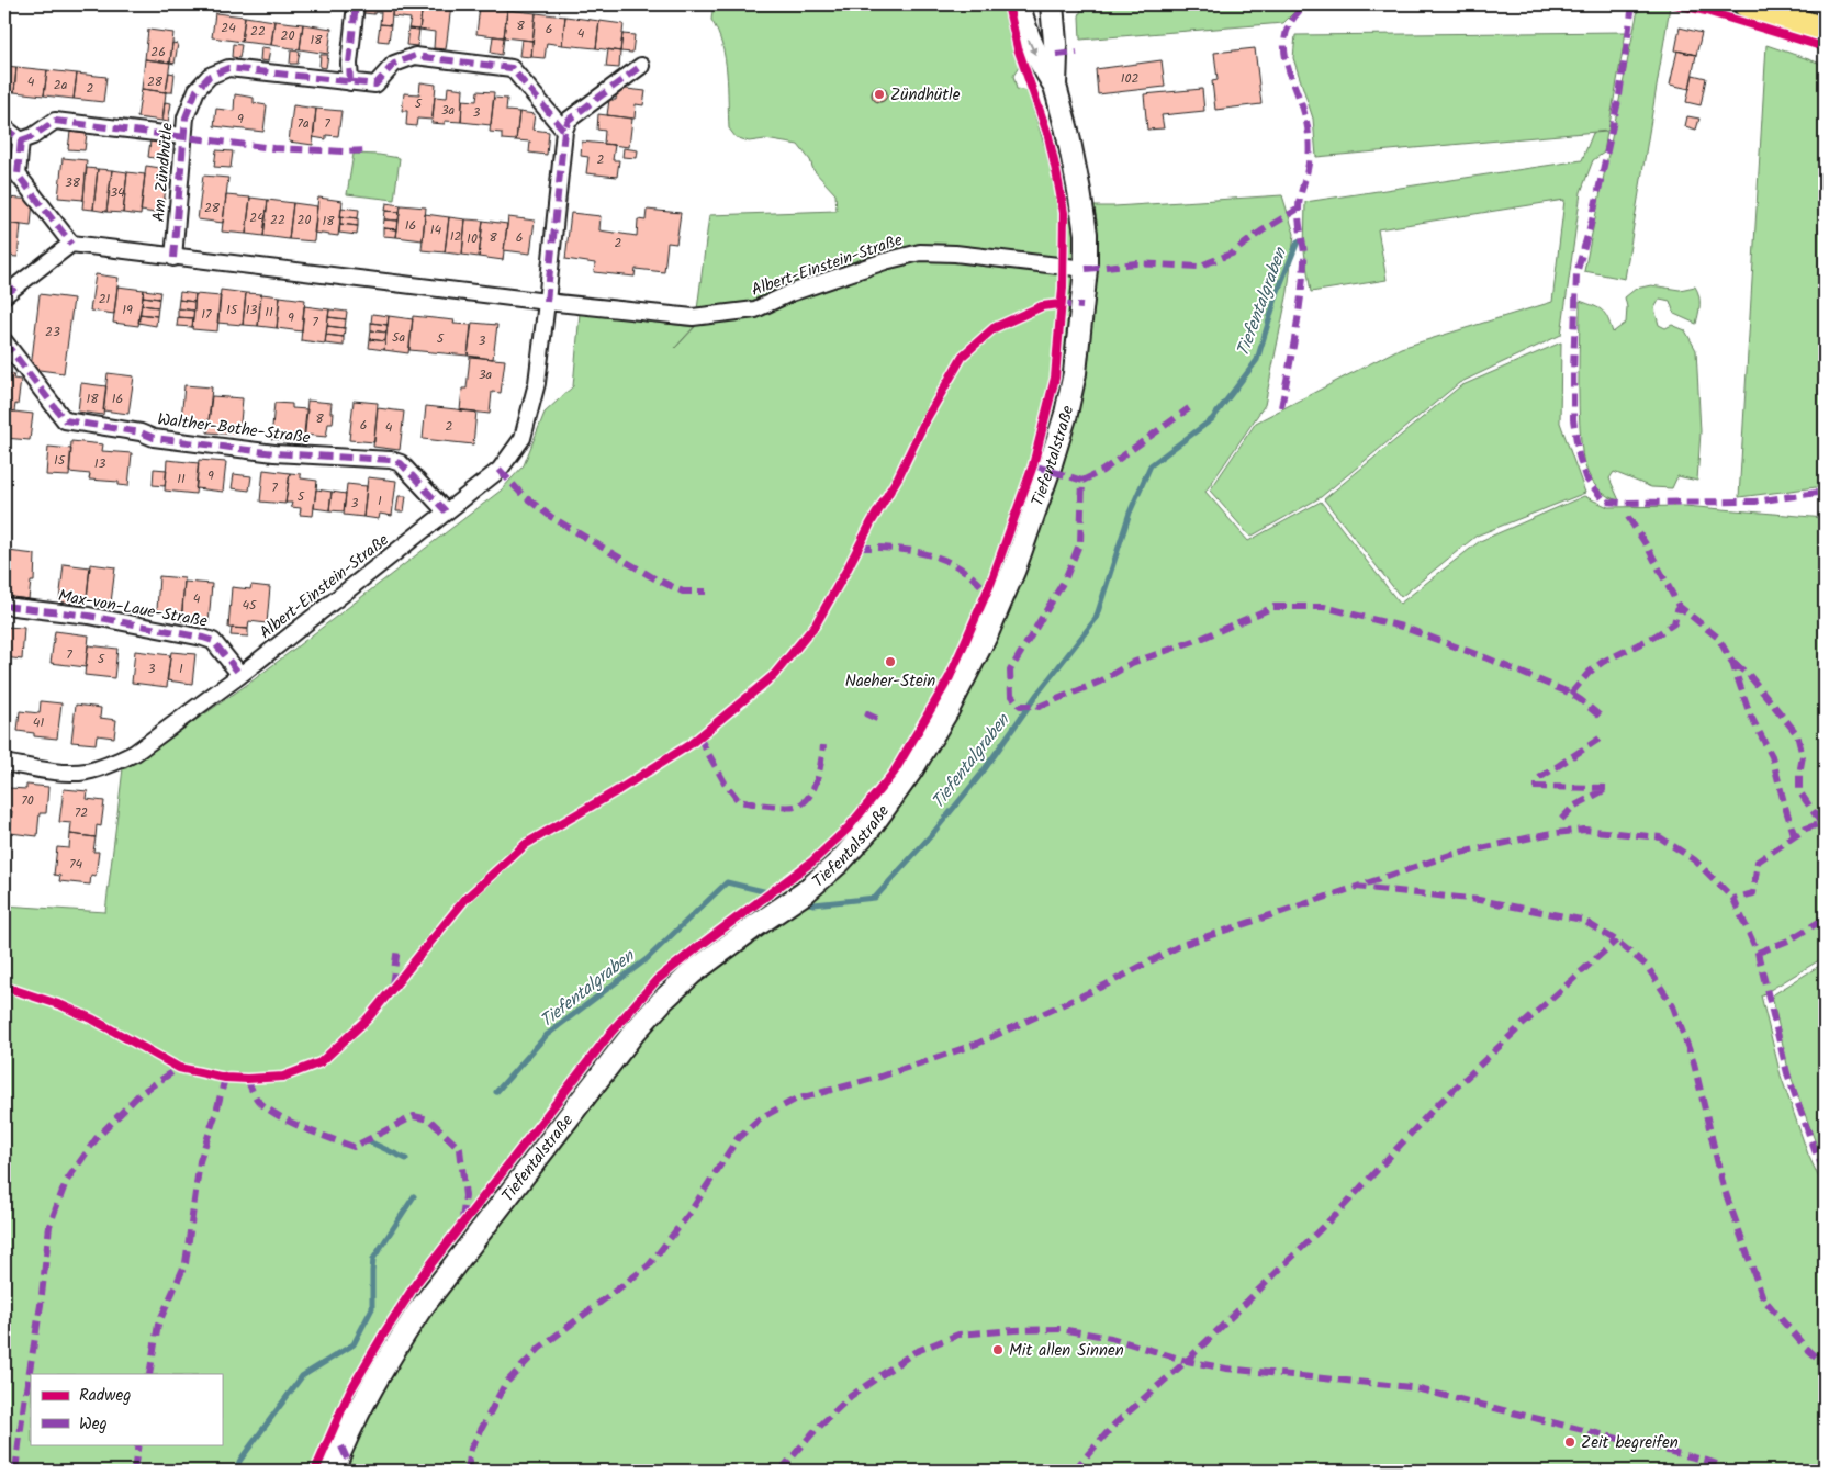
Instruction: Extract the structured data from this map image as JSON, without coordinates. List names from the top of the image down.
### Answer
{
  "streets": {
    "street": [
      "Am Zündhütle",
      "Albert-Einstein-Straße",
      "Walther-Bothe-Straße",
      "Tiefentalstraße",
      "Max-von-Laue-Straße"
    ]
  },
  "crossings": [
    ["Am Zündhütle", "Albert-Einstein-Straße"],
    ["Albert-Einstein-Straße", "Walther-Bothe-Straße"],
    ["Albert-Einstein-Straße", "Tiefentalstraße"],
    ["Albert-Einstein-Straße", "Max-von-Laue-Straße"]
  ],
  "water": ["Tiefentalgraben"],
  "places": [
    "Zündhütle",
    "Naeher-Stein",
    "Mit allen Sinnen",
    "Zeit begreifen"
  ],
  "house_numbers": [
    "8",
    "24",
    "6",
    "22",
    "4",
    "20",
    "18",
    "26",
    "102",
    "4",
    "28",
    "2a",
    "2",
    "5",
    "3a",
    "3",
    "9",
    "7a",
    "7",
    "2",
    "38",
    "34",
    "28",
    "24",
    "22",
    "20",
    "18",
    "16",
    "14",
    "12",
    "8",
    "6",
    "10",
    "2",
    "21",
    "19",
    "15",
    "13",
    "11",
    "17",
    "9",
    "7",
    "23",
    "5a",
    "5",
    "3",
    "3a",
    "18",
    "16",
    "8",
    "6",
    "2",
    "4",
    "15",
    "13",
    "9",
    "11",
    "7",
    "5",
    "1",
    "3",
    "4",
    "45",
    "7",
    "5",
    "3",
    "1",
    "41",
    "70",
    "72",
    "74"
  ],
  "legend": ["Radweg", "Weg"]
}
